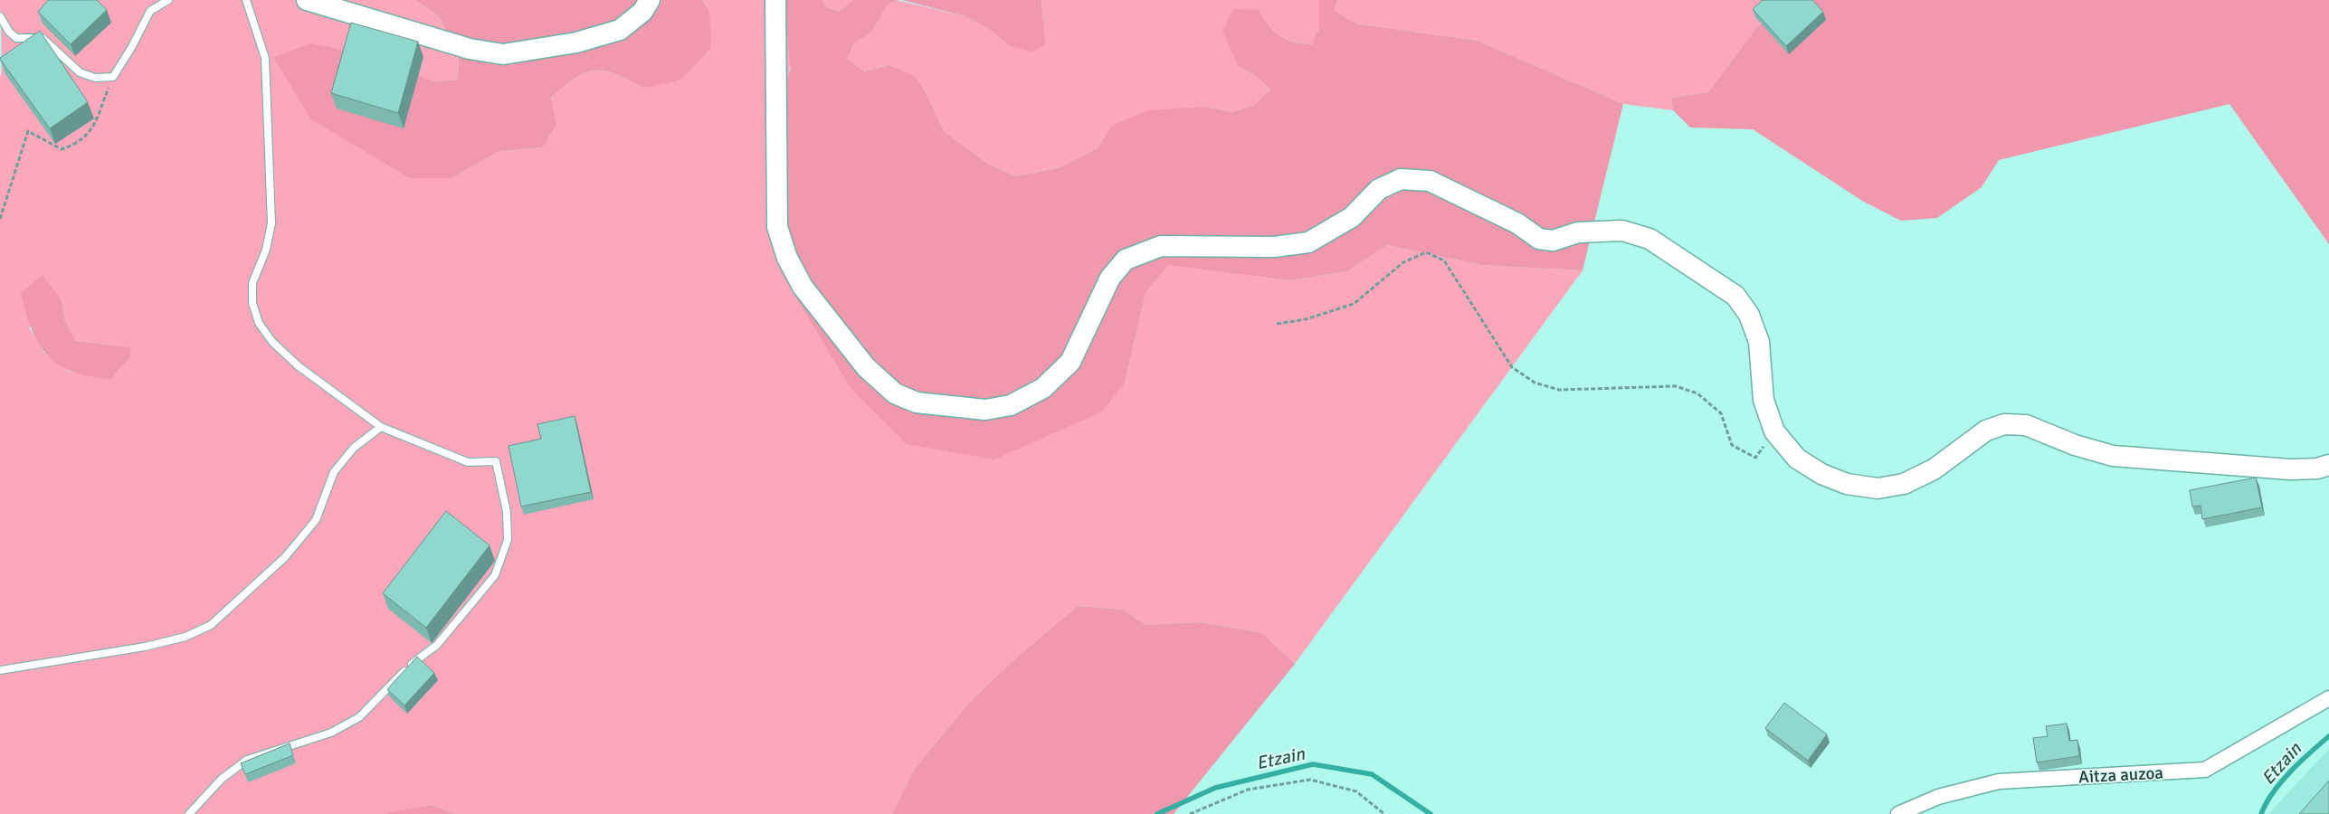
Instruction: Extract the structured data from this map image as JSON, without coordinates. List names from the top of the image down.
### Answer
{
  "streets": {
    "street": ["Aitza auzoa"]
  },
  "water": ["Etzain"]
}
